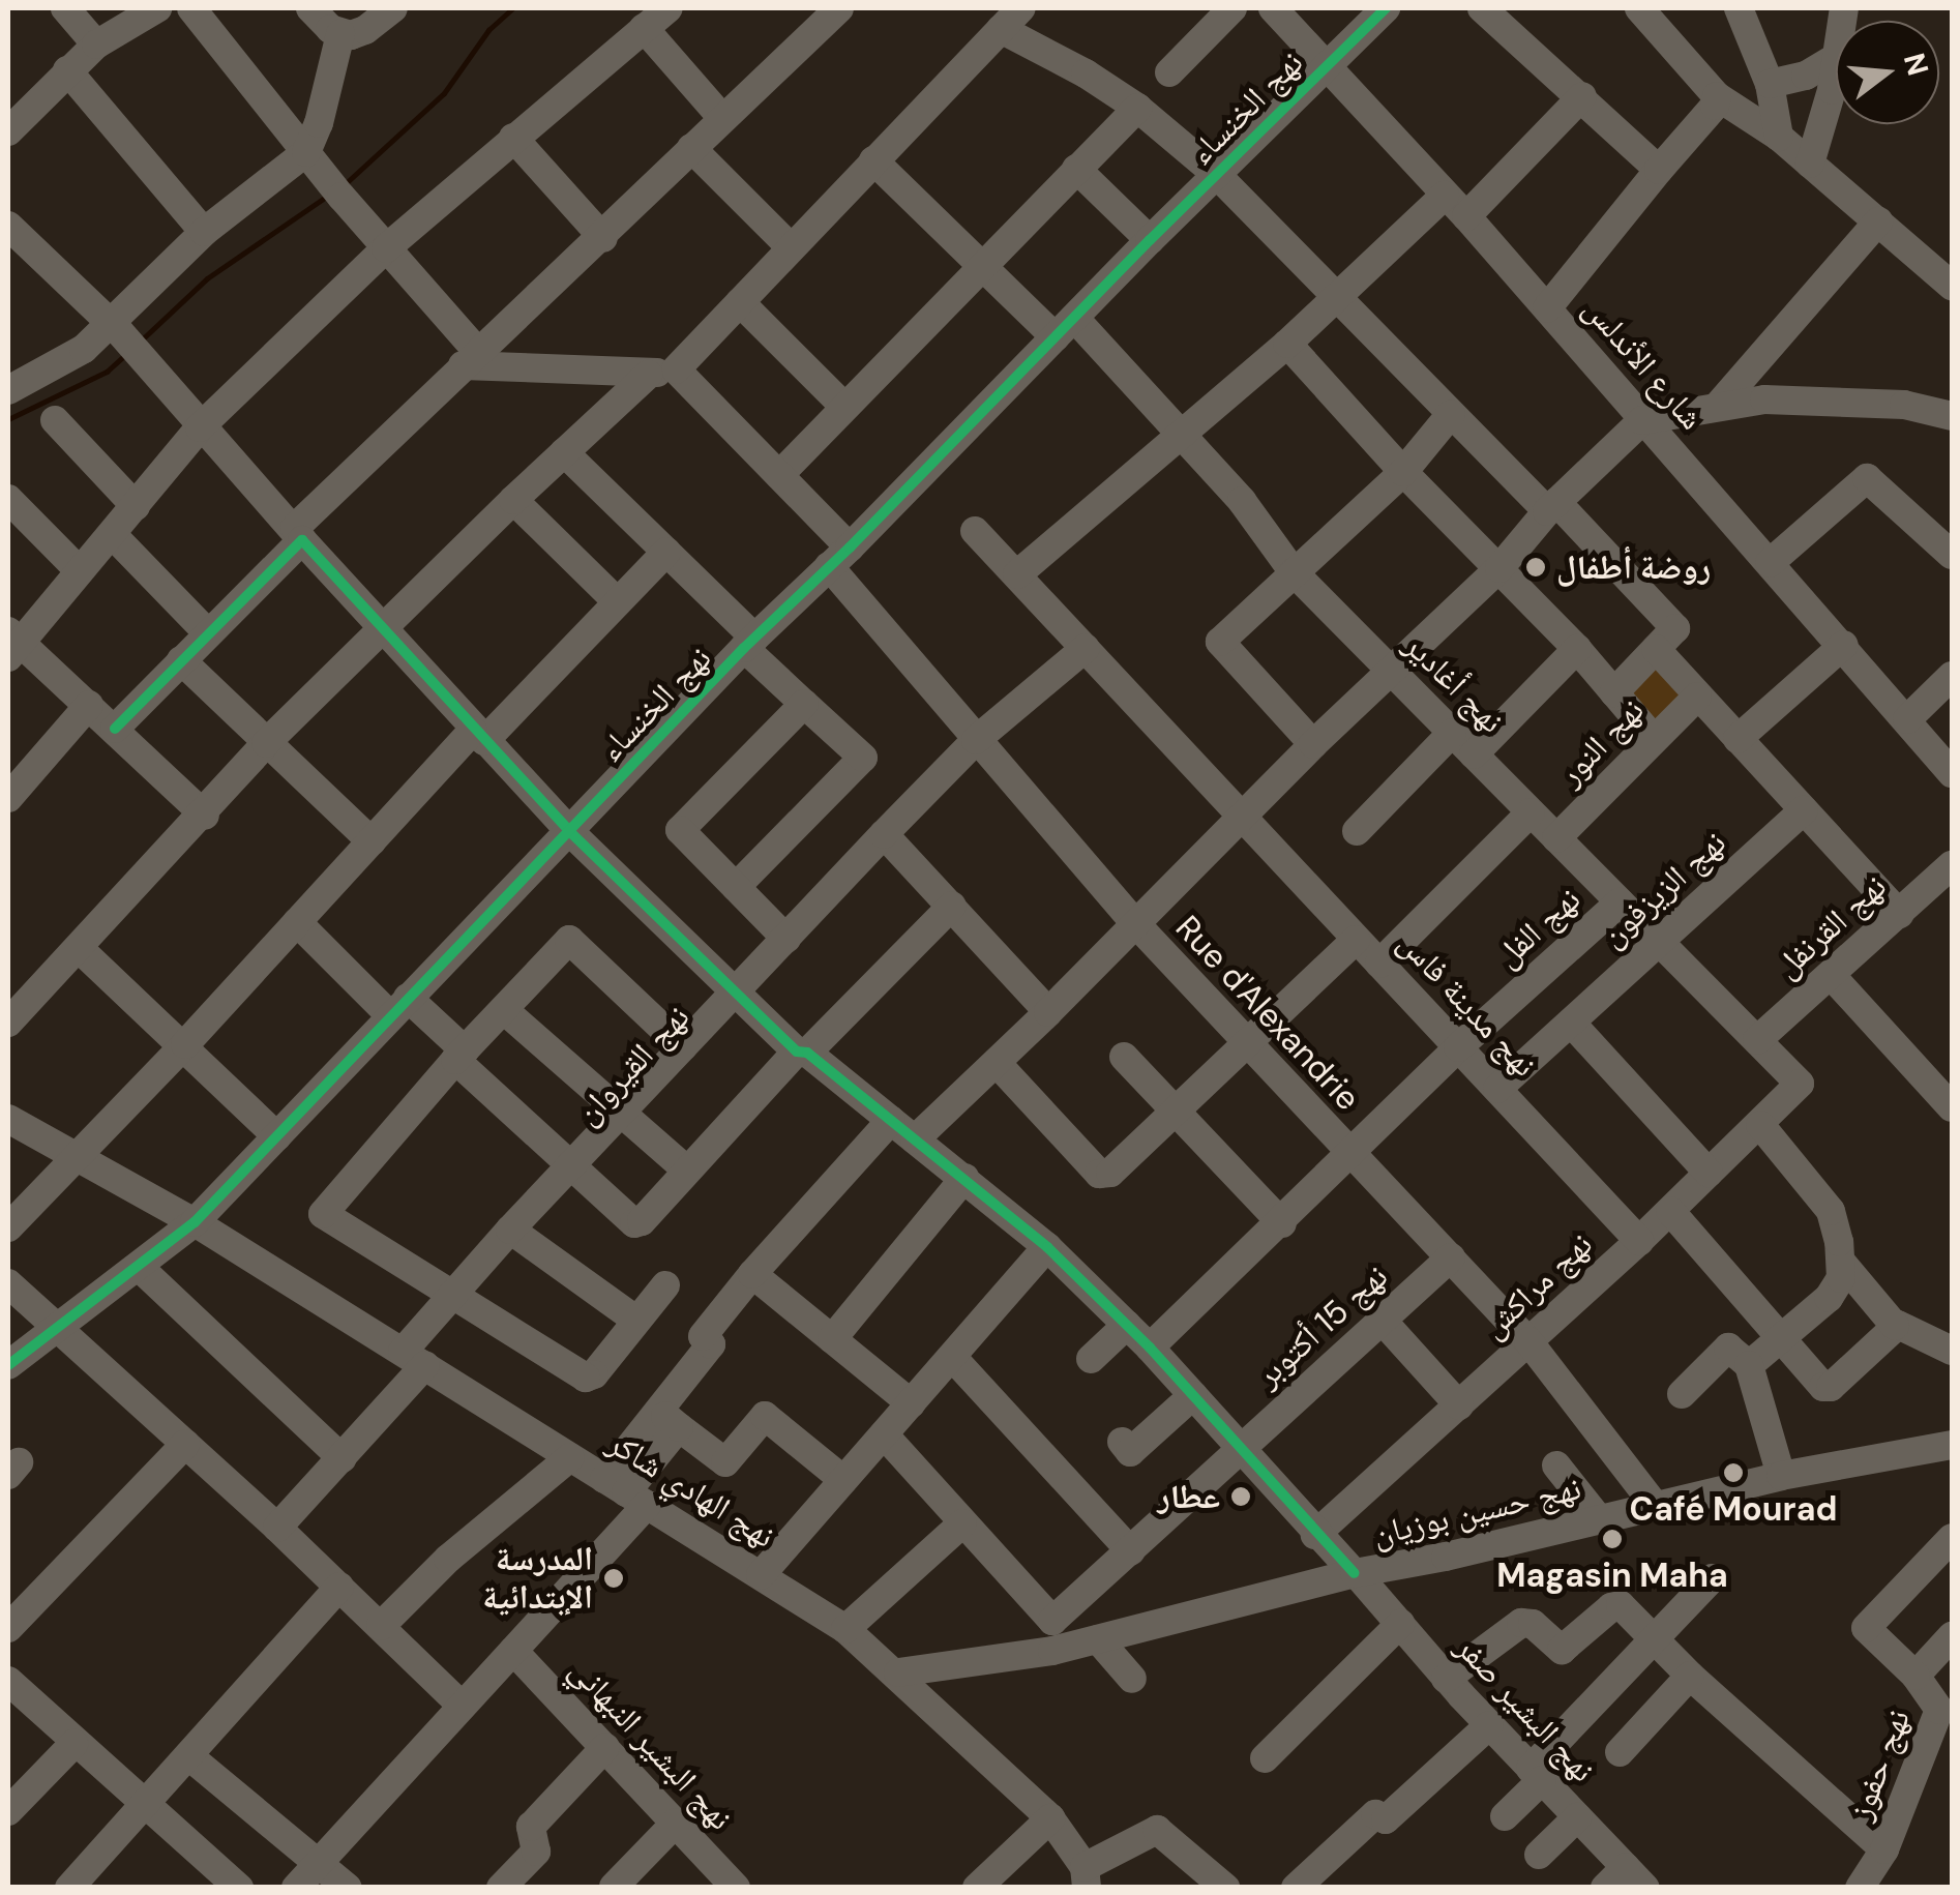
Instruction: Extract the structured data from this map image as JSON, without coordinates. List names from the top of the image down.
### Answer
{
  "streets": {
    "street": [
      "نهج الخنساء",
      "شارع الأندلس",
      "نهج أغادير",
      "نهج النور",
      "نهج الزيزفون",
      "نهج القرنفل",
      "نهج الفل",
      "نهج مدينة فاس",
      "Rue d'Alexandrie",
      "نهج القيروان",
      "نهج مراكش",
      "نهج 15 أكتوبر",
      "نهج الهادي شاكر",
      "نهج حسين بوزيان",
      "نهج البشير صفر",
      "نهج البشير النبهاني",
      "نهج حفوز"
    ]
  },
  "crossings": [
    ["نهج الخنساء", "شارع الأندلس"],
    ["نهج الخنساء", "نهج أغادير"],
    ["نهج الخنساء", "Rue d'Alexandrie"],
    ["نهج الخنساء", "نهج الهادي شاكر"],
    ["نهج الخنساء", "نهج البشير صفر"],
    ["نهج أغادير", "نهج النور"],
    ["نهج أغادير", "نهج الزيزفون"],
    ["نهج أغادير", "نهج القرنفل"],
    ["نهج أغادير", "نهج الفل"],
    ["نهج أغادير", "نهج مراكش"],
    ["نهج الزيزفون", "نهج مدينة فاس"],
    ["نهج الفل", "نهج مدينة فاس"],
    ["نهج الفل", "Rue d'Alexandrie"],
    ["نهج الفل", "نهج البشير صفر"],
    ["نهج مدينة فاس", "نهج القيروان"],
    ["نهج مدينة فاس", "نهج مراكش"],
    ["Rue d'Alexandrie", "نهج القيروان"],
    ["Rue d'Alexandrie", "نهج مراكش"],
    ["Rue d'Alexandrie", "نهج 15 أكتوبر"],
    ["Rue d'Alexandrie", "نهج حسين بوزيان"],
    ["نهج القيروان", "نهج الهادي شاكر"],
    ["نهج القيروان", "نهج البشير صفر"],
    ["نهج مراكش", "نهج البشير صفر"],
    ["نهج 15 أكتوبر", "نهج حسين بوزيان"],
    ["نهج 15 أكتوبر", "نهج البشير صفر"],
    ["نهج الهادي شاكر", "نهج حسين بوزيان"],
    ["نهج حسين بوزيان", "نهج البشير صفر"]
  ],
  "places": [
    "روضة أطفال",
    "Café Mourad",
    "عطار",
    "Magasin Maha",
    "المدرسة الإبتدائية"
  ],
  "north": "right"
}
